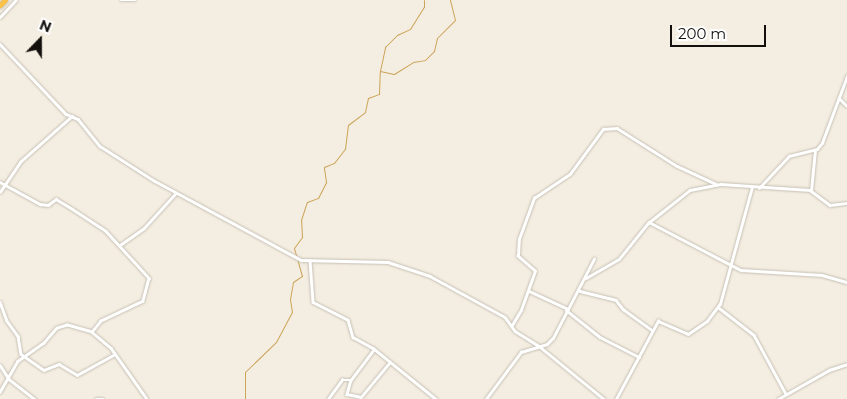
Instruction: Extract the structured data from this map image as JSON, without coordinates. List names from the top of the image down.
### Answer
{
  "scale_bar": "200 m",
  "north": "top"
}
